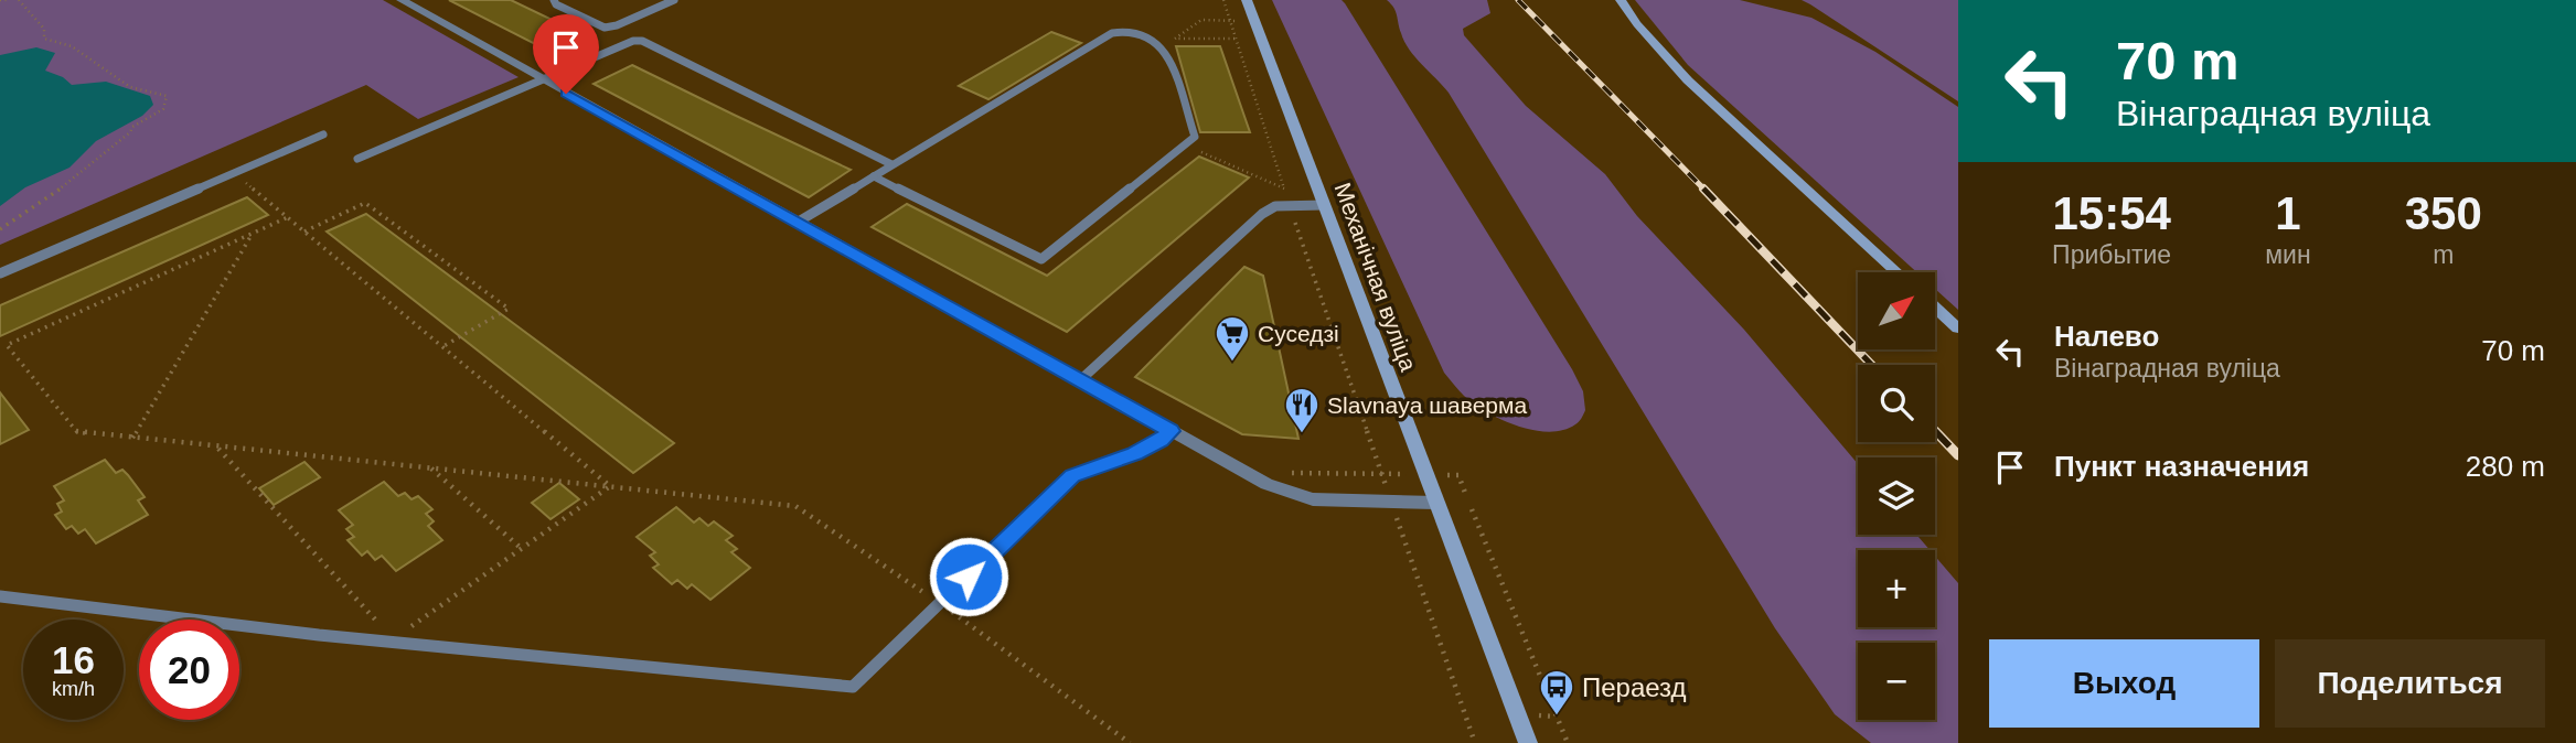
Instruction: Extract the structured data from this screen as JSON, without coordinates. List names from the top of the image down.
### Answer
{
  "streets": {
    "street": ["Механічная вуліца"]
  },
  "places": {
    "supermarket": ["Суседзі"],
    "restaurant": ["Slavnaya шаверма"],
    "bus stop": ["Пераезд"]
  },
  "north": "top right",
  "page": {
    "turn": ["70 m", "Вінаградная вуліца"],
    "eta": [
      "15:54",
      "Прибытие",
      "1",
      "мин",
      "350",
      "m"
    ],
    "map_buttons": ["+", "−"],
    "list": [
      {
        "name": "Налево",
        "note": "Вінаградная вуліца",
        "value": "70 m"
      },
      {
        "name": "Пункт назначения",
        "value": "280 m"
      }
    ],
    "speed": "16 km/h",
    "limit": "20",
    "buttons": ["Выход", "Поделиться"]
  }
}
